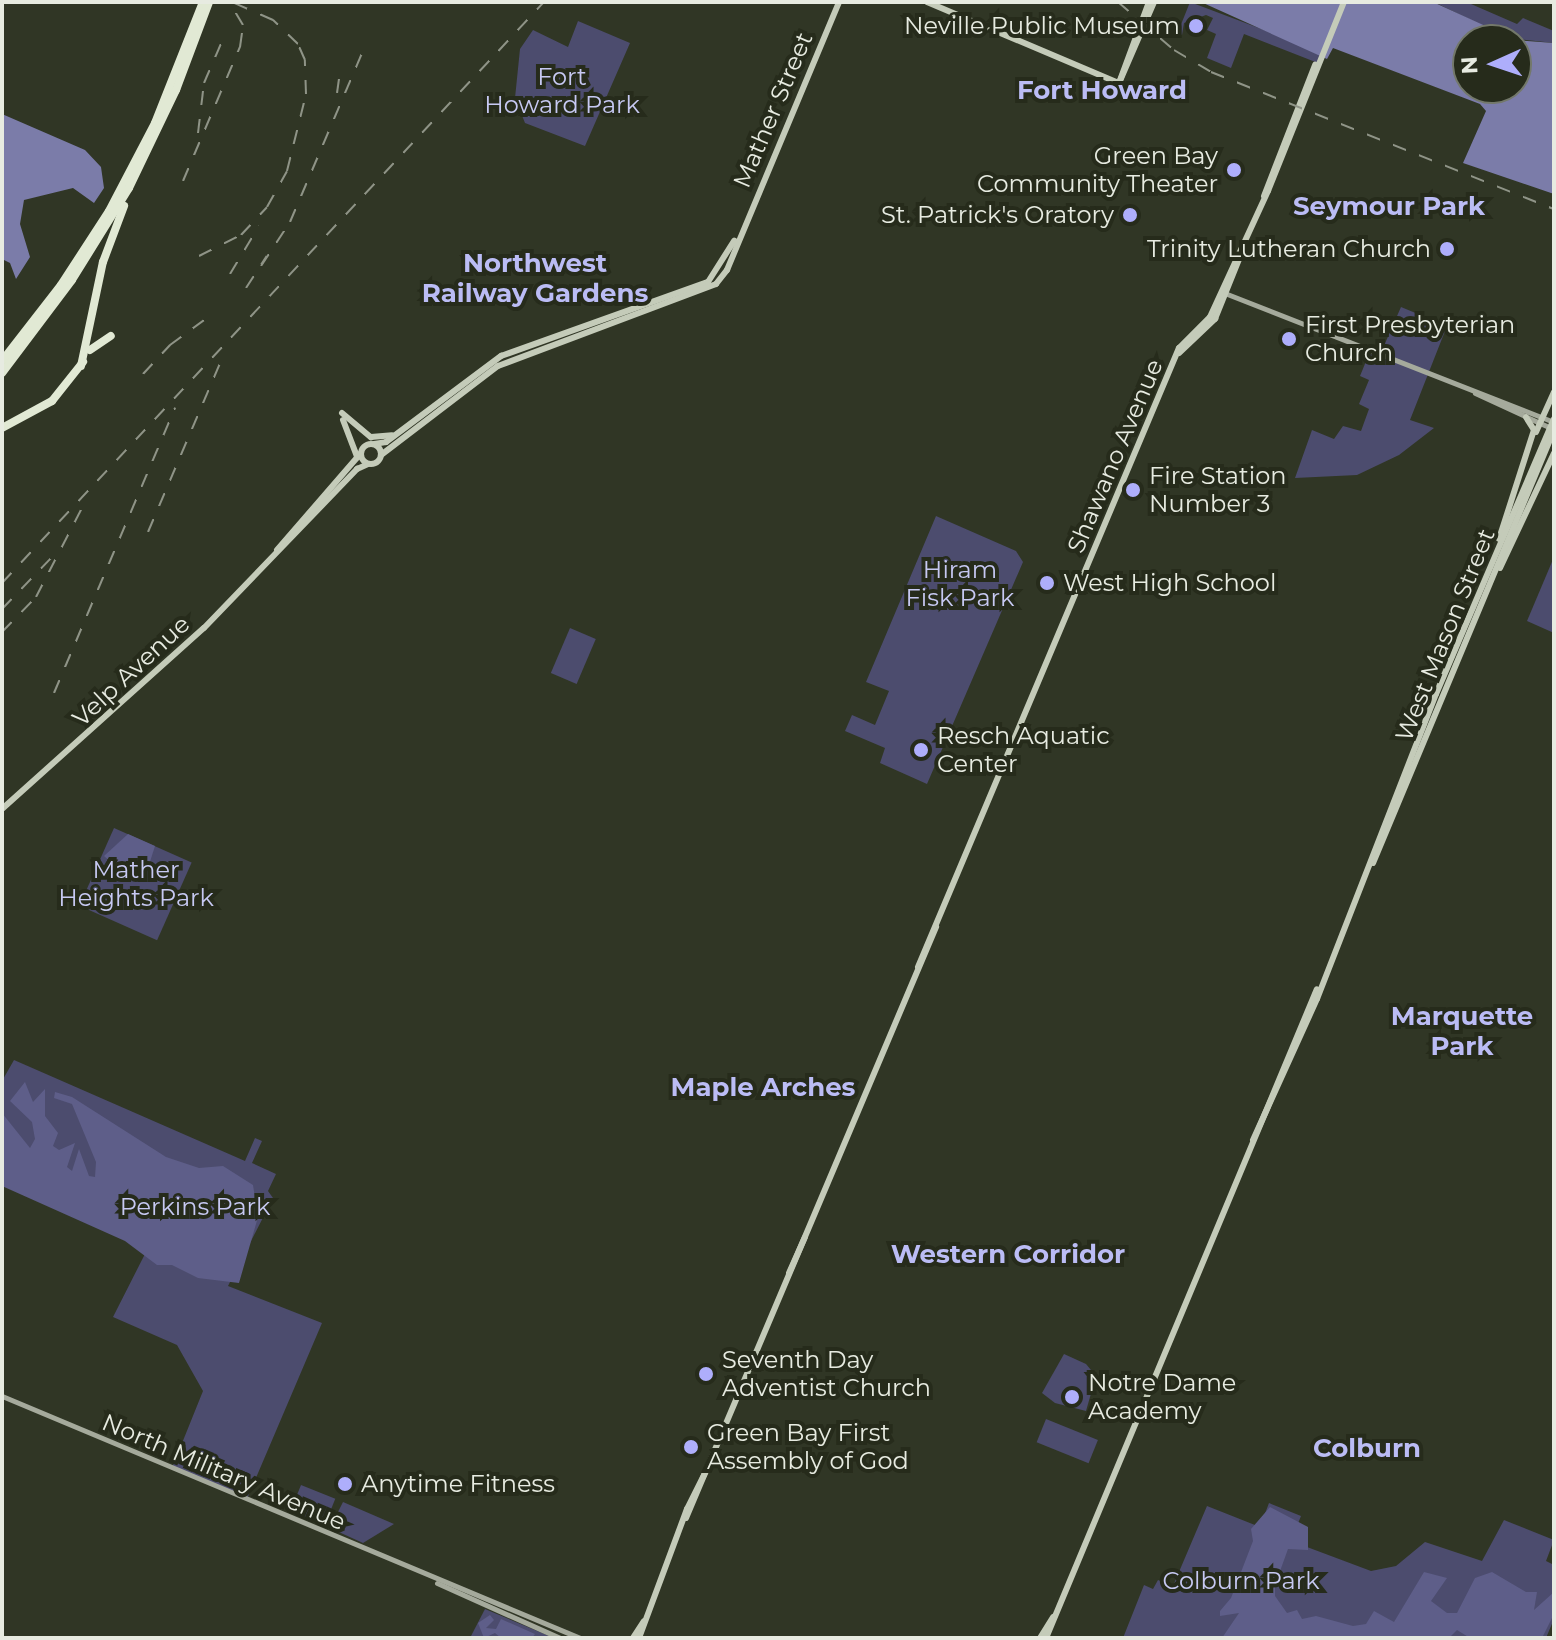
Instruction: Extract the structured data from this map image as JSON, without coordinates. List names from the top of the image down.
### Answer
{
  "streets": {
    "main road": [
      "Mather Street",
      "Shawano Avenue",
      "West Mason Street",
      "Velp Avenue",
      "North Military Avenue"
    ]
  },
  "districts": [
    "Fort Howard",
    "Seymour Park",
    "Northwest Railway Gardens",
    "Marquette Park",
    "Maple Arches",
    "Western Corridor",
    "Colburn"
  ],
  "parks": [
    "Fort Howard Park",
    "Hiram Fisk Park",
    "Mather Heights Park",
    "Perkins Park",
    "Colburn Park"
  ],
  "places": [
    "Neville Public Museum",
    "Green Bay Community Theater",
    "St. Patrick's Oratory",
    "Trinity Lutheran Church",
    "First Presbyterian Church",
    "Fire Station Number 3",
    "West High School",
    "Resch Aquatic Center",
    "Seventh Day Adventist Church",
    "Notre Dame Academy",
    "Green Bay First Assembly of God",
    "Anytime Fitness"
  ],
  "north": "left"
}
